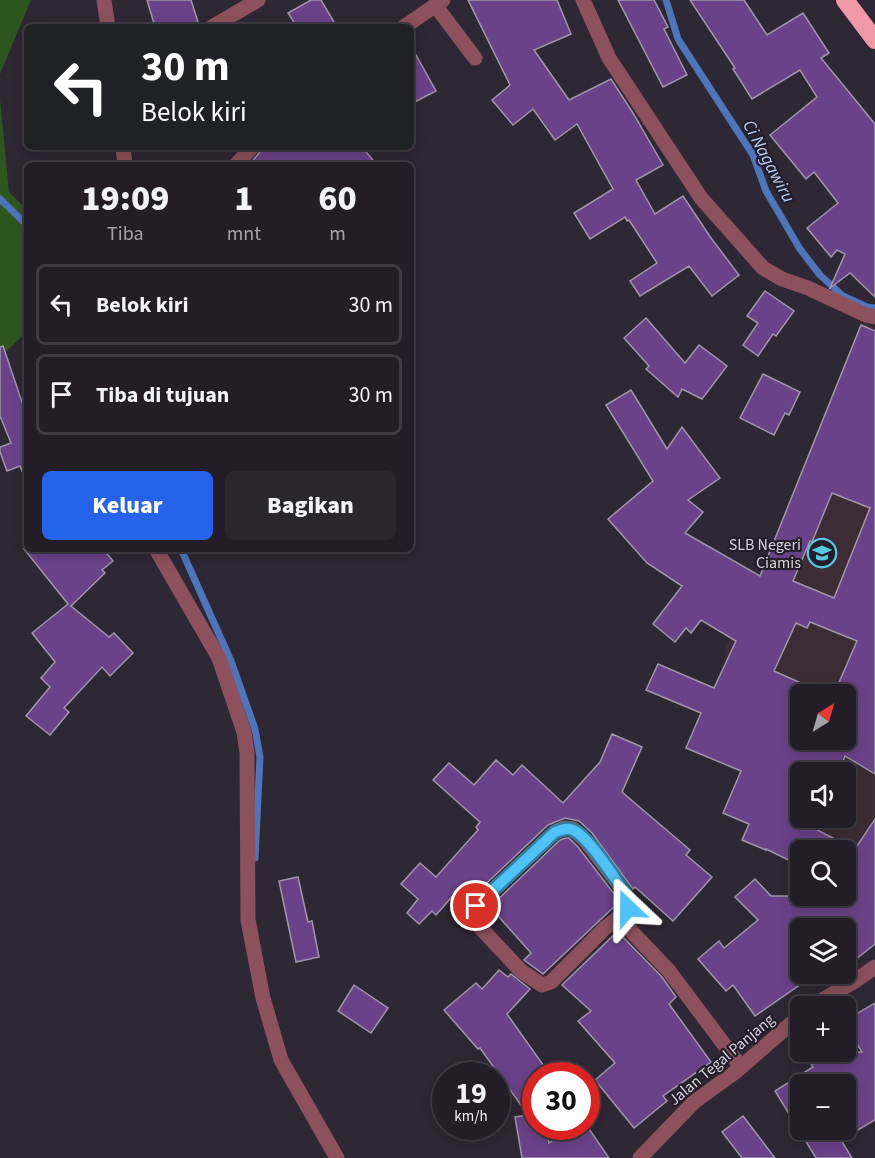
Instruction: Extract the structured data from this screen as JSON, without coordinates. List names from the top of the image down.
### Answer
{
  "streets": {
    "street": ["Jalan Tegal Panjang"]
  },
  "water": ["Ci Nagawiru"],
  "places": {
    "school or university": ["SLB Negeri Ciamis"]
  },
  "north": "top right",
  "page": {
    "turn": ["30 m", "Belok kiri"],
    "eta": [
      "19:09",
      "Tiba",
      "1",
      "mnt",
      "60",
      "m"
    ],
    "list": [
      {
        "name": "Belok kiri",
        "value": "30 m"
      },
      {
        "name": "Tiba di tujuan",
        "value": "30 m"
      }
    ],
    "buttons": ["Keluar", "Bagikan"],
    "map_buttons": ["+", "−"],
    "speed": "19 km/h",
    "limit": "30"
  }
}
